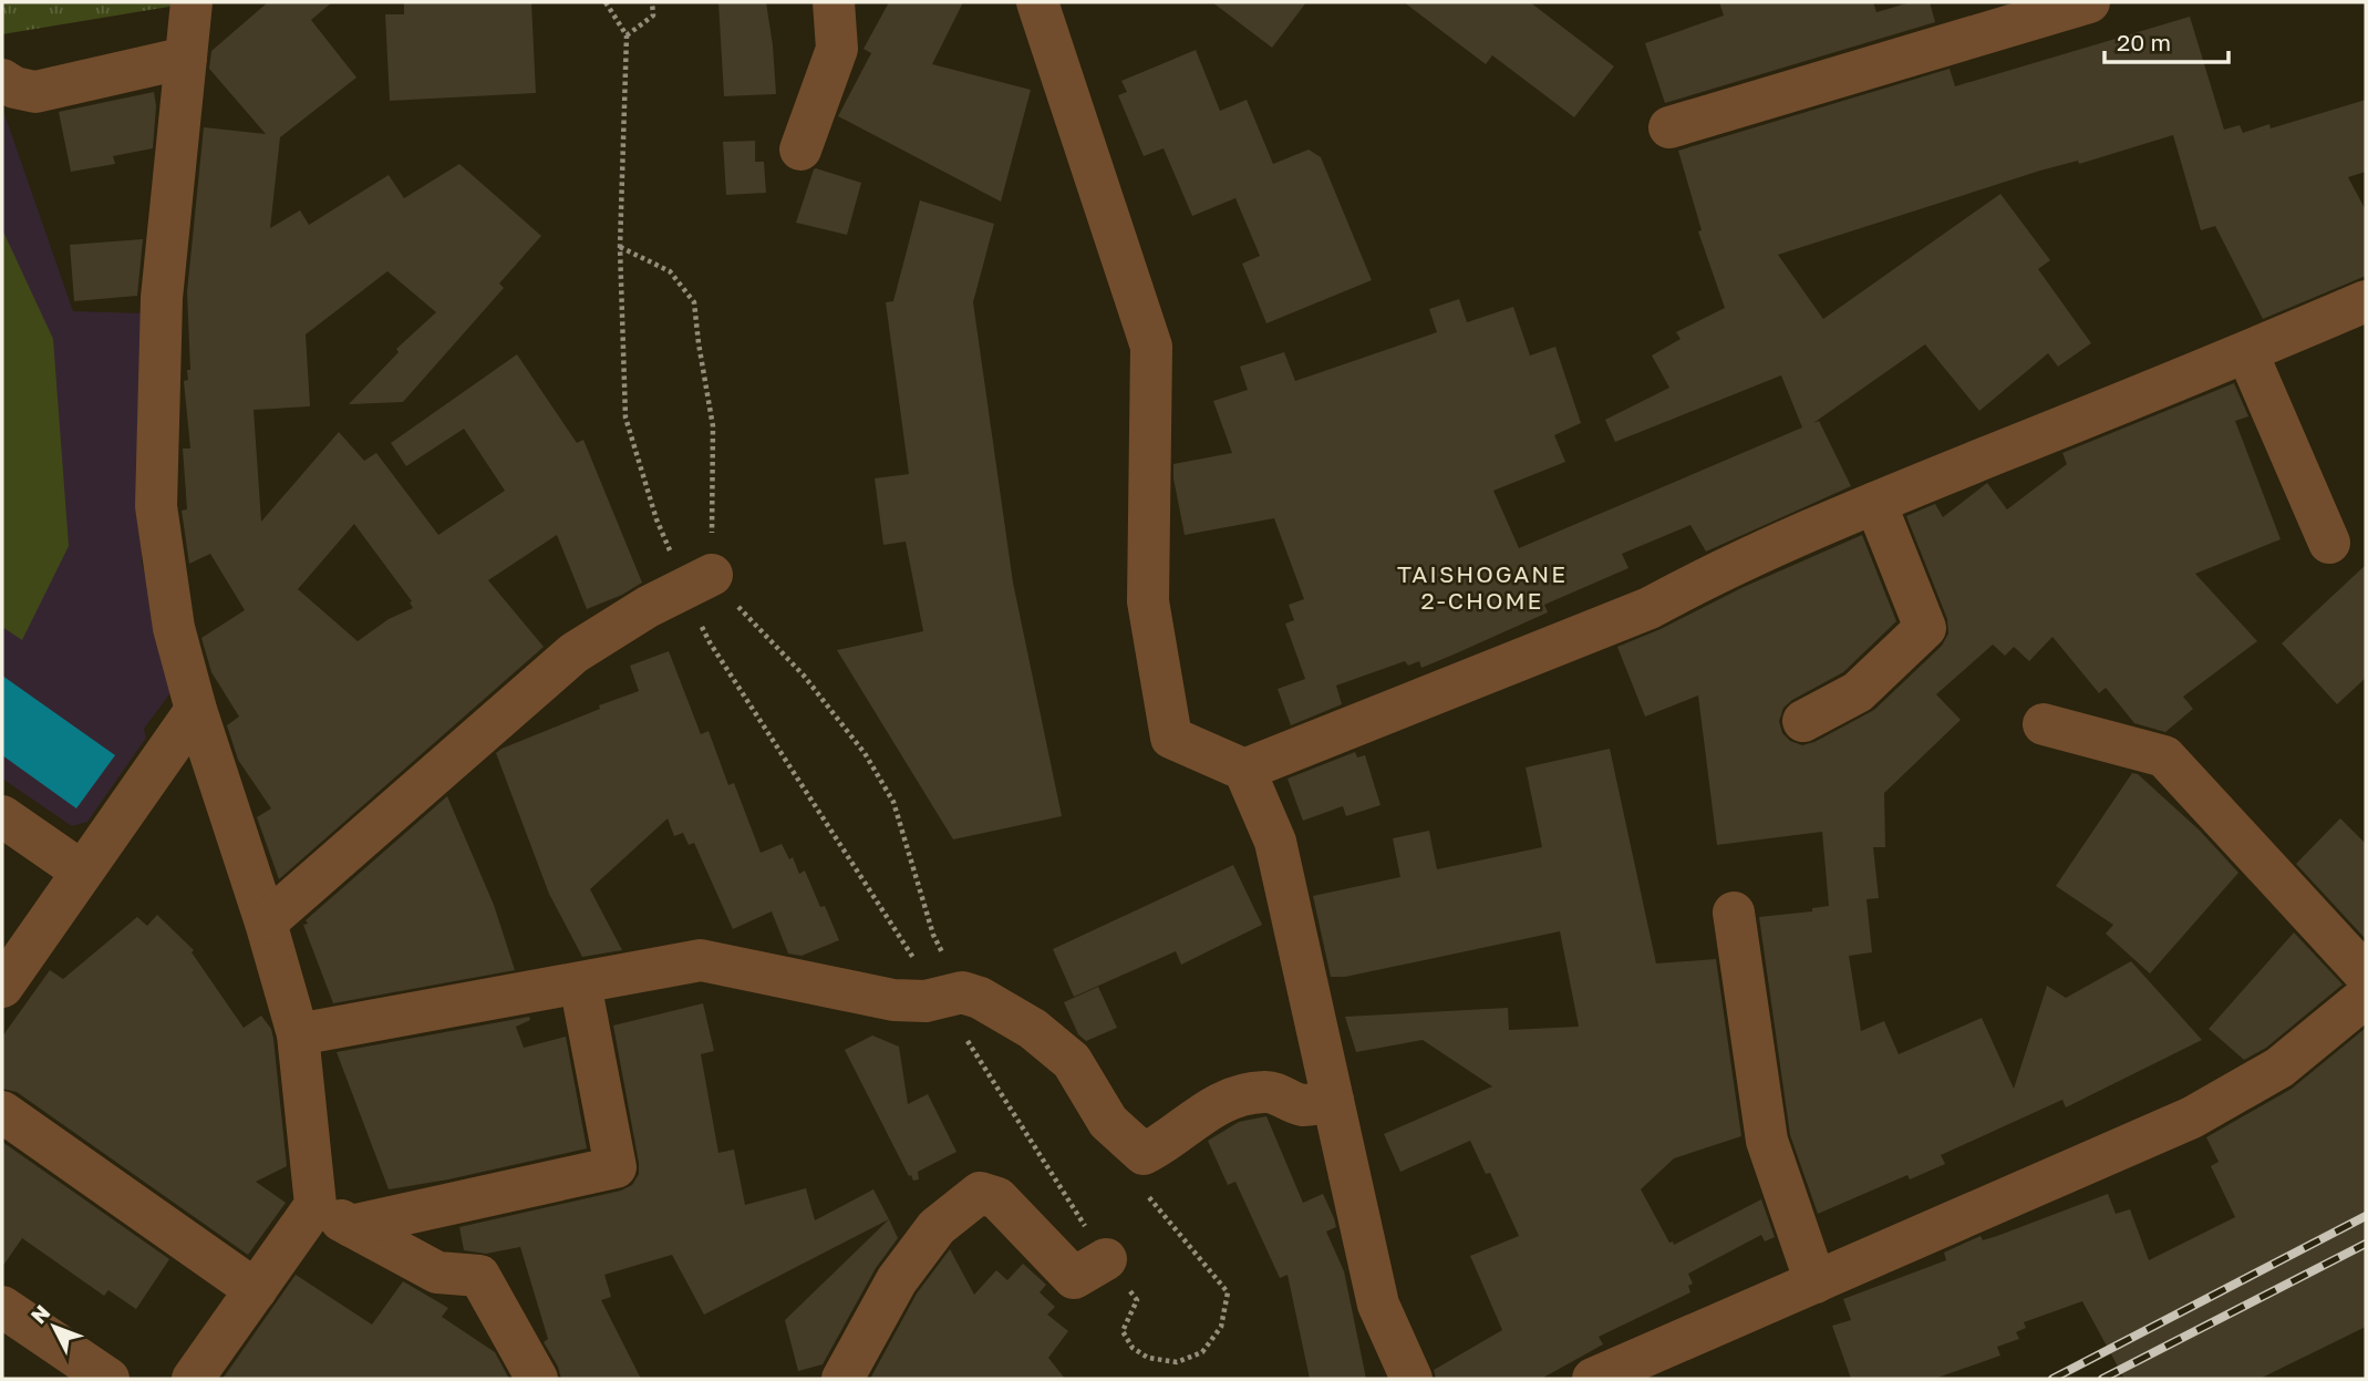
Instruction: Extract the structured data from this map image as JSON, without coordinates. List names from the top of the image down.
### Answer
{
  "districts": ["TAISHOGANE 2-CHOME"],
  "scale_bar": "20 m",
  "north": "top left"
}
